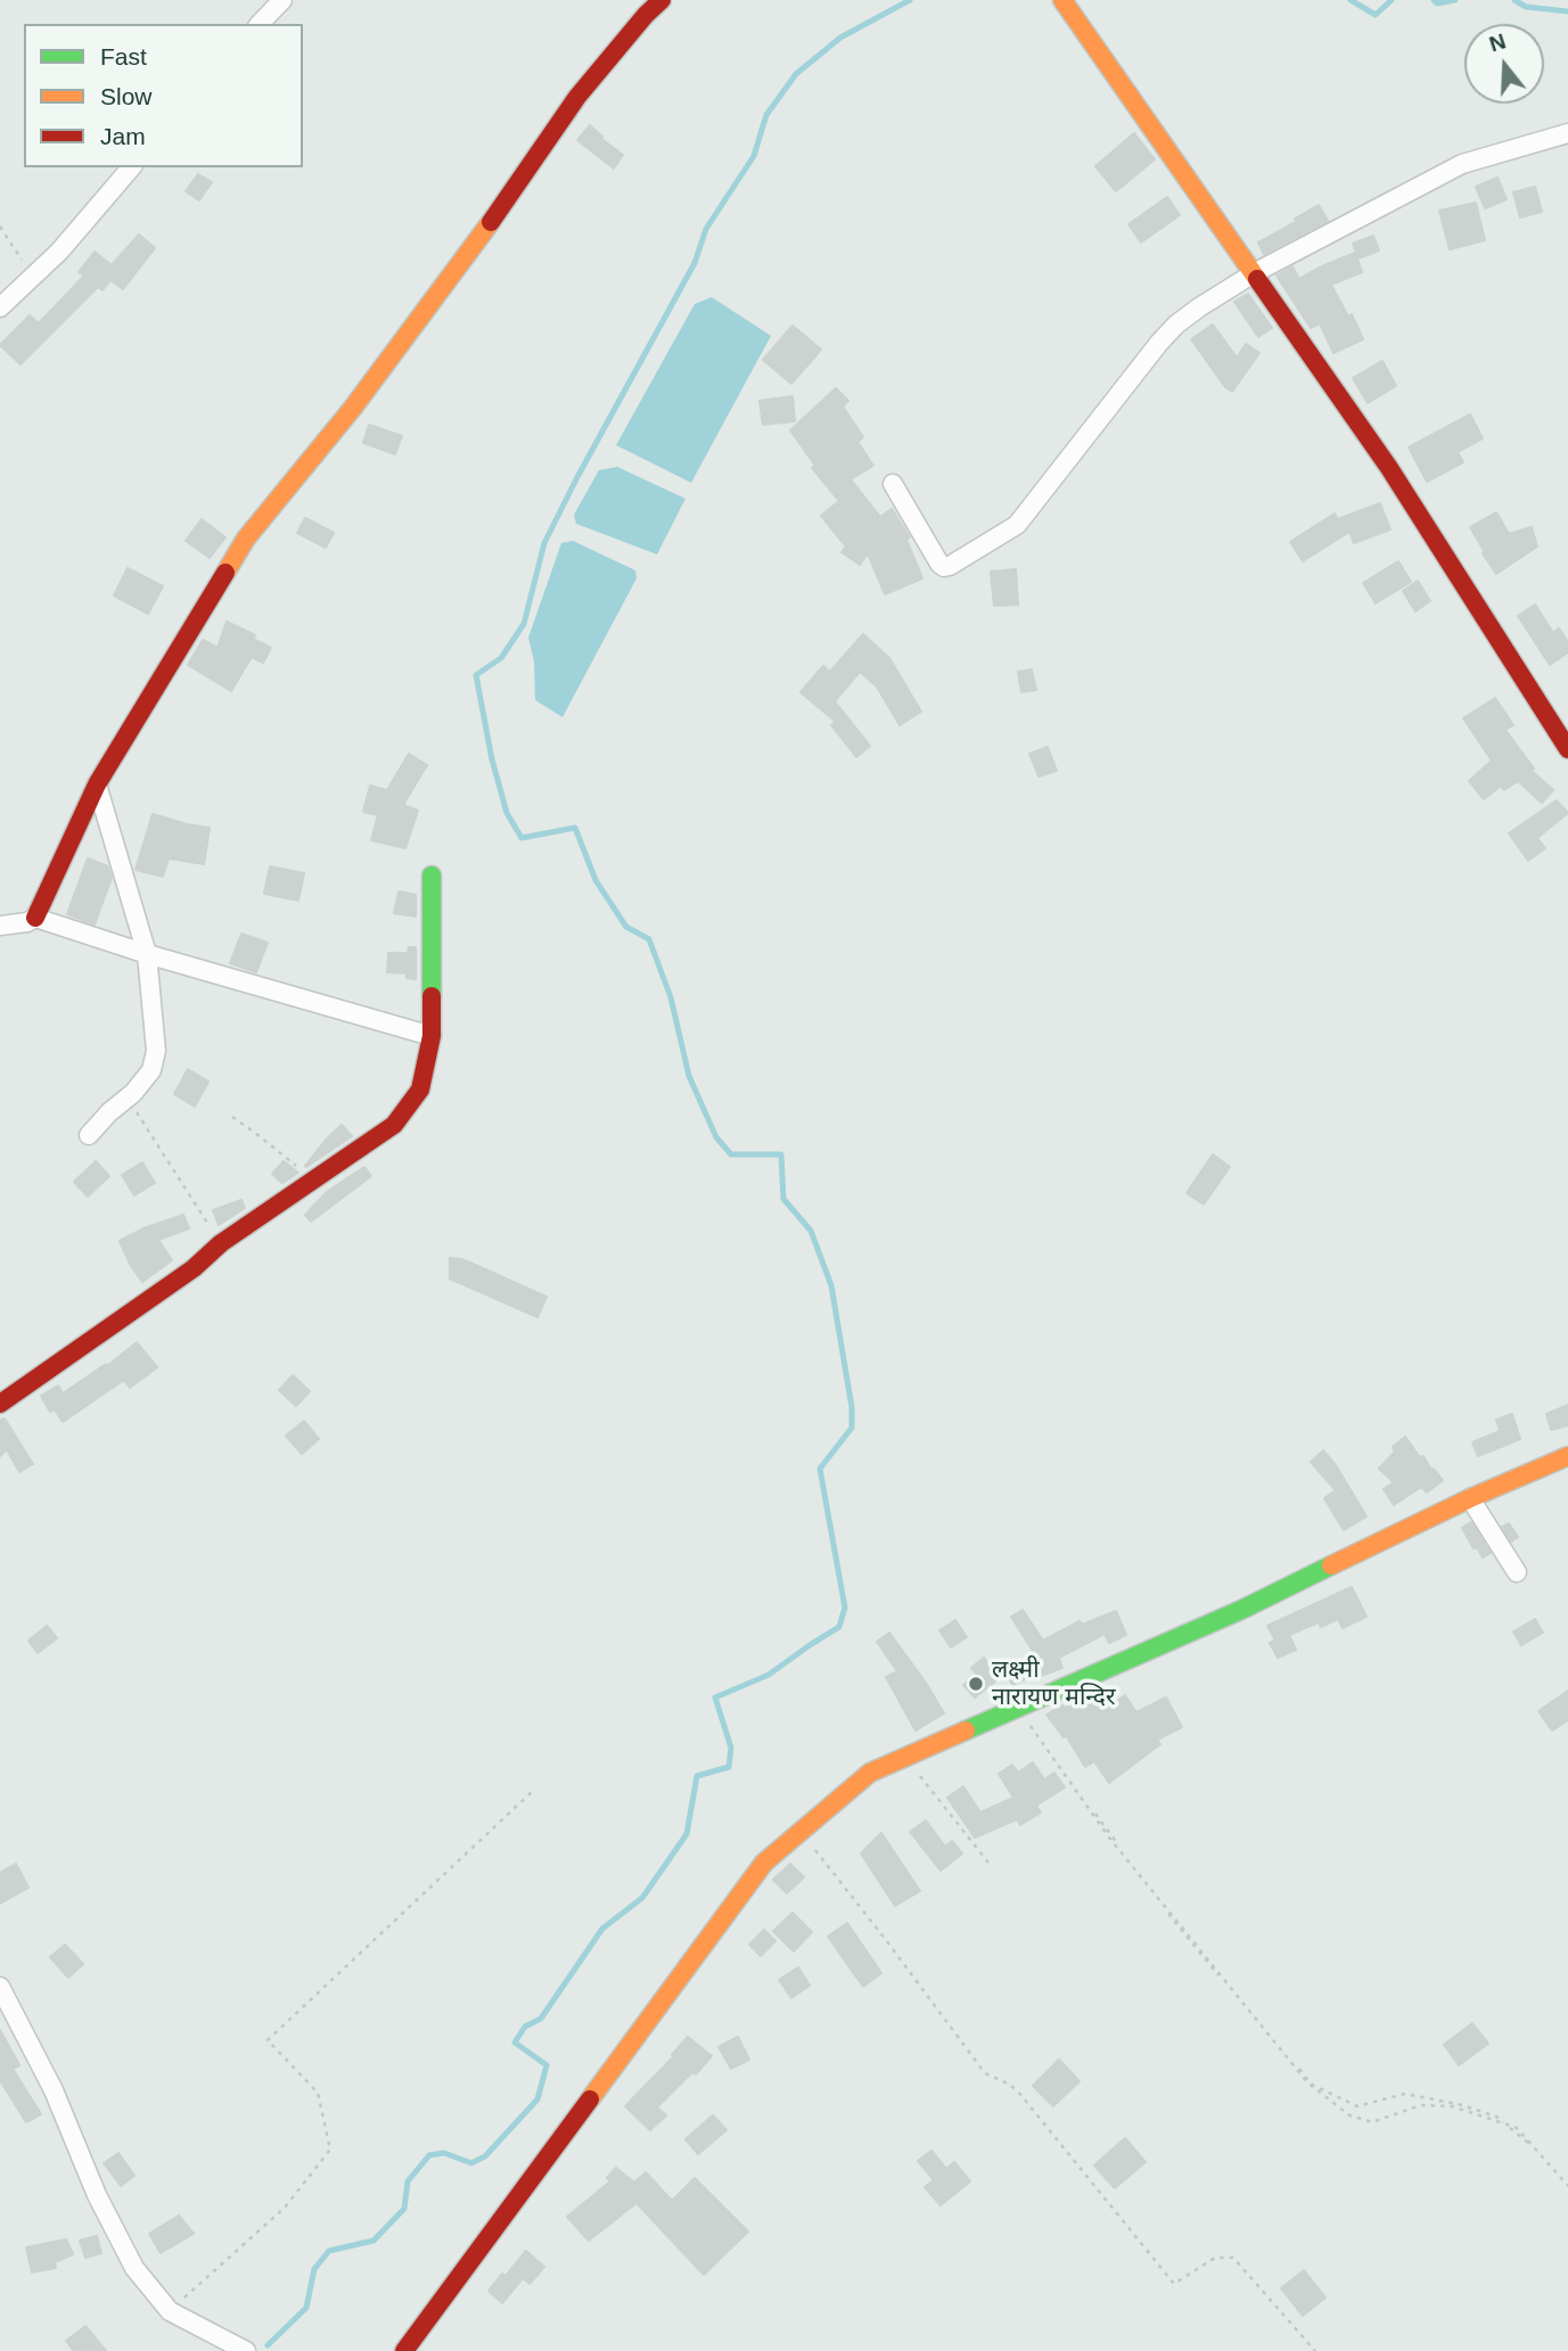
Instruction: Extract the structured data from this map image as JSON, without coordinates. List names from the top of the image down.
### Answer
{
  "places": ["लक्ष्मी नारायण मन्दिर"],
  "legend": ["Fast", "Slow", "Jam"],
  "north": "top"
}
